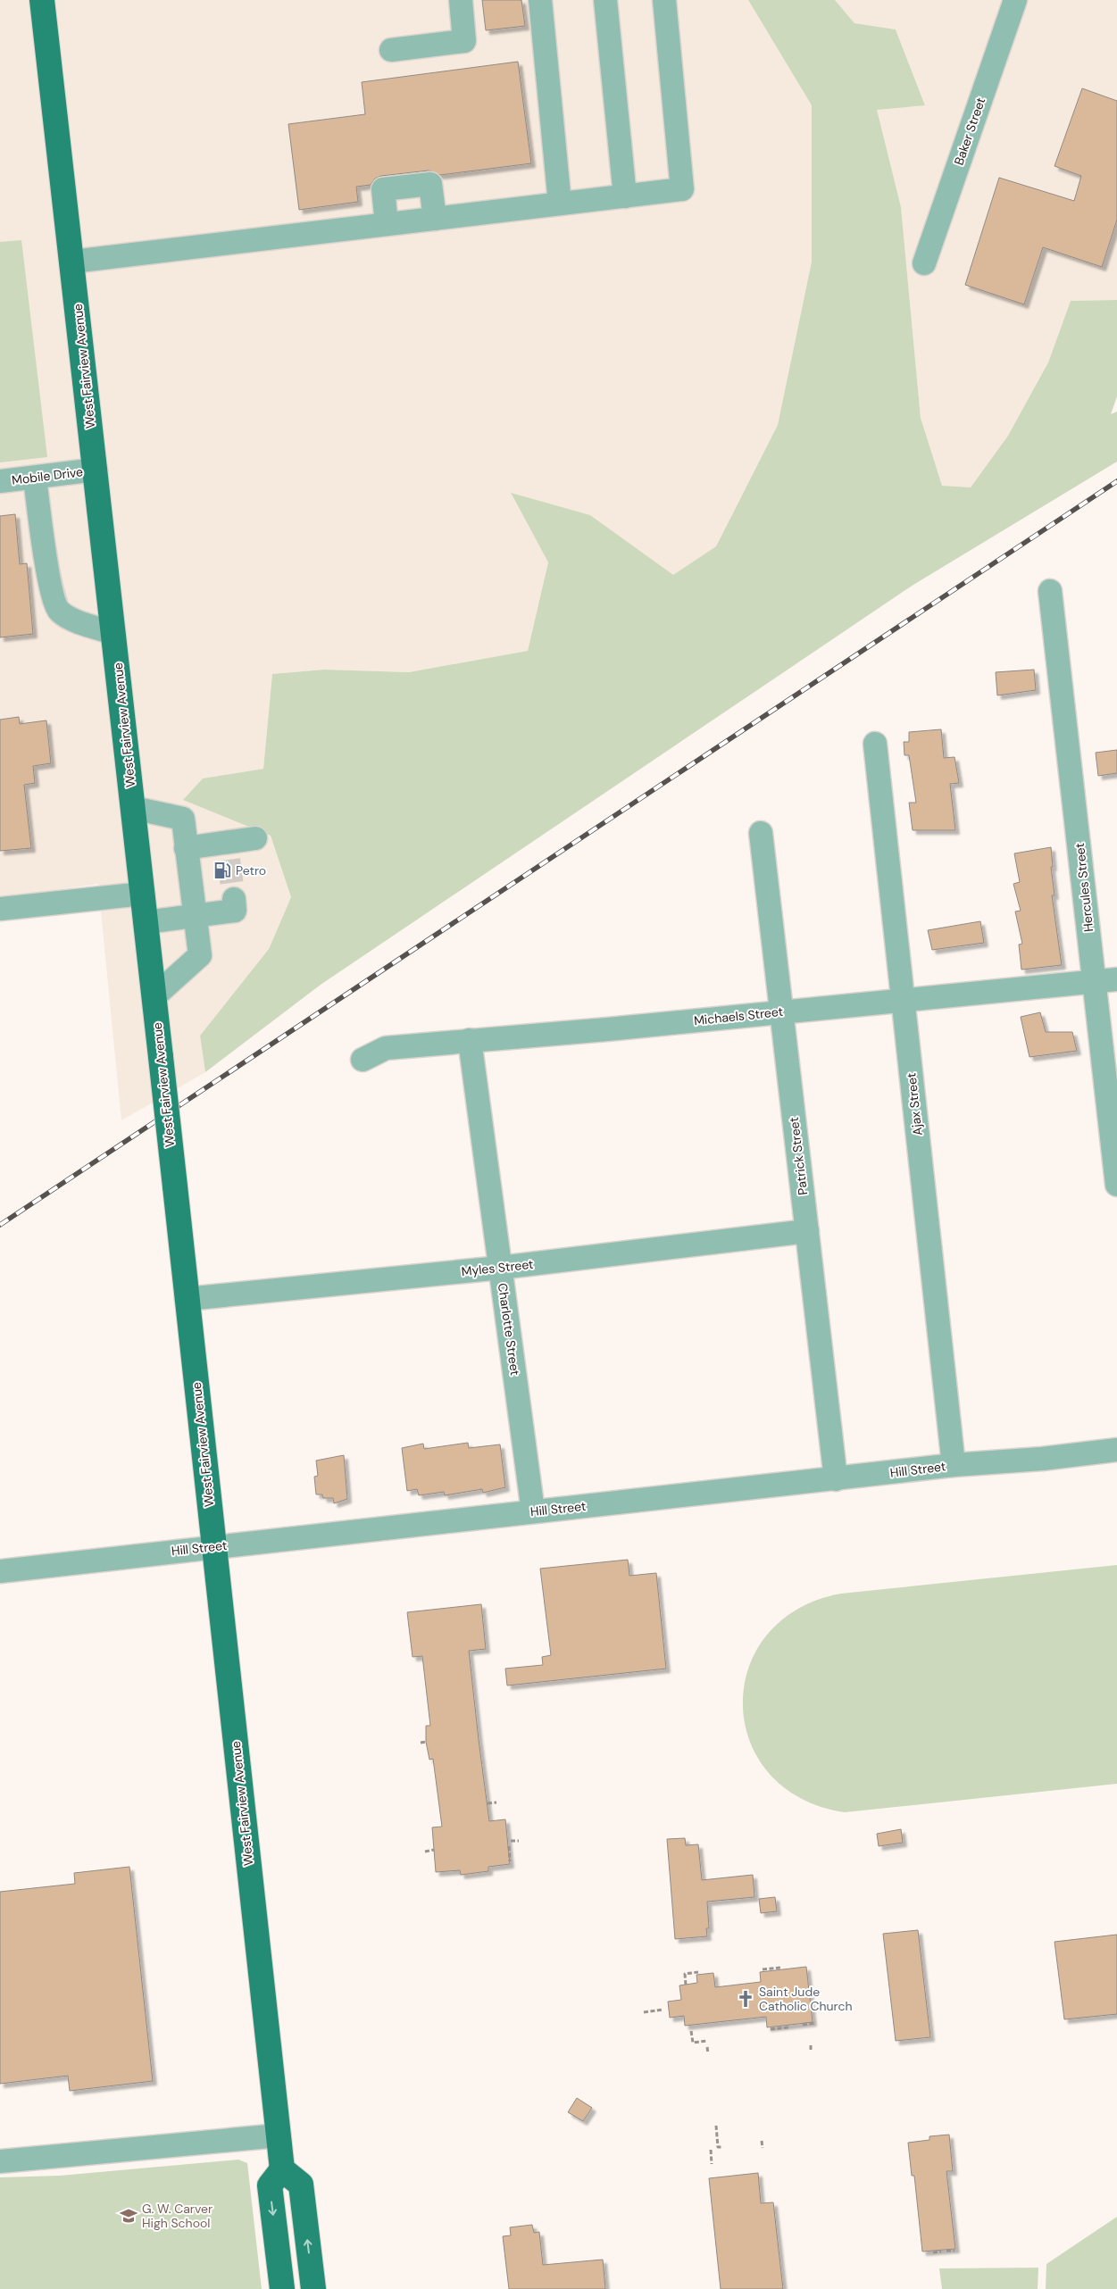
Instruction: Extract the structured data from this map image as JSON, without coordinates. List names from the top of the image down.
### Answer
{
  "streets": {
    "main road": ["West Fairview Avenue"],
    "street": [
      "Baker Street",
      "Mobile Drive",
      "Hercules Street",
      "Michaels Street",
      "Ajax Street",
      "Patrick Street",
      "Myles Street",
      "Charlotte Street",
      "Hill Street"
    ]
  },
  "crossings": [
    ["West Fairview Avenue", "Mobile Drive"],
    ["West Fairview Avenue", "Myles Street"],
    ["West Fairview Avenue", "Hill Street"],
    ["Hercules Street", "Michaels Street"],
    ["Michaels Street", "Ajax Street"],
    ["Michaels Street", "Patrick Street"],
    ["Michaels Street", "Charlotte Street"],
    ["Ajax Street", "Hill Street"],
    ["Patrick Street", "Myles Street"],
    ["Patrick Street", "Hill Street"],
    ["Myles Street", "Charlotte Street"],
    ["Charlotte Street", "Hill Street"]
  ],
  "places": {
    "fuel station": ["Petro"],
    "church": ["Saint Jude Catholic Church"],
    "school or university": ["G. W. Carver High School"]
  }
}
